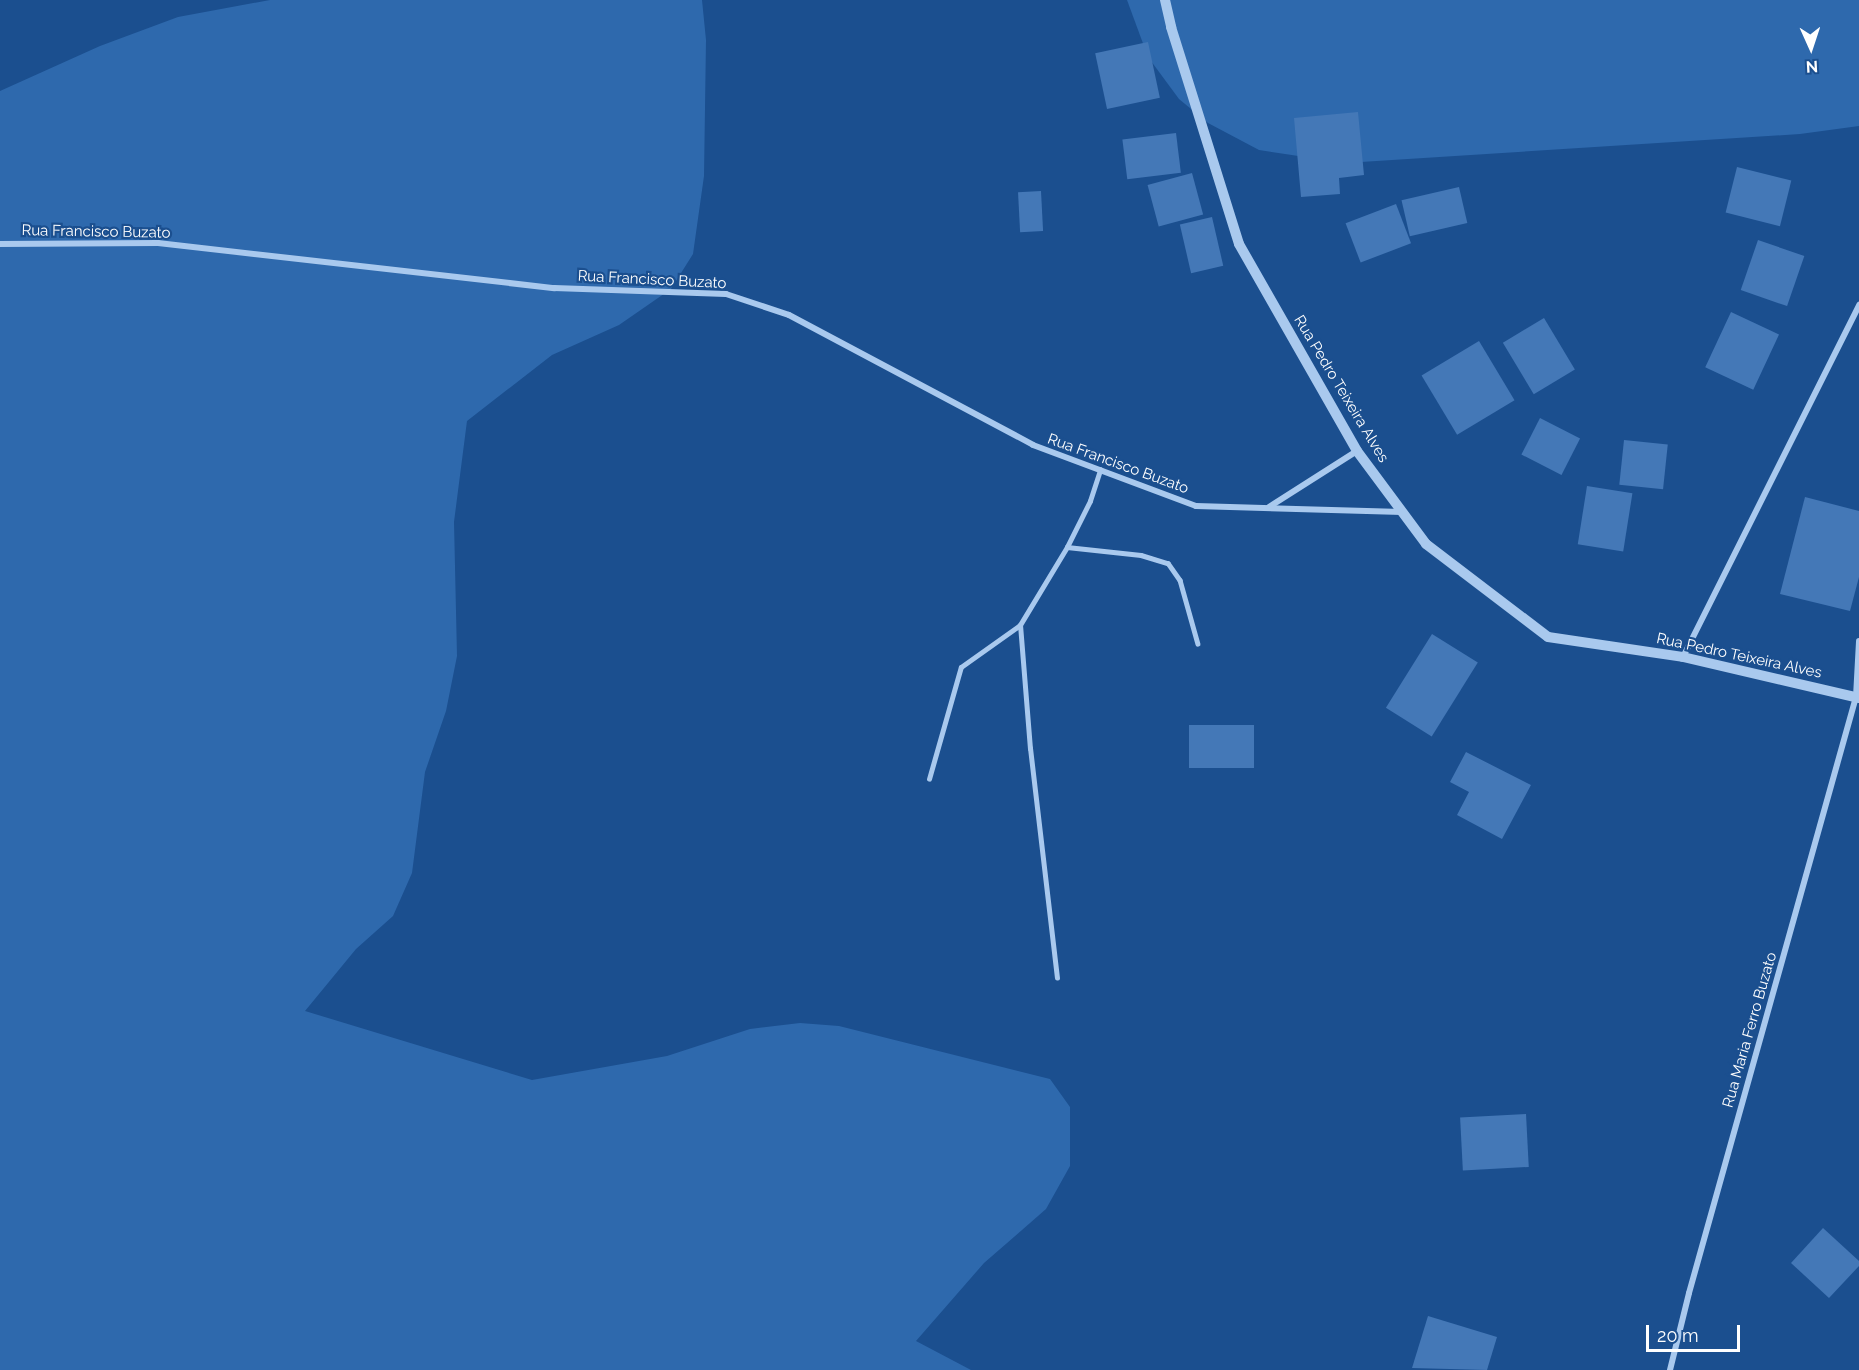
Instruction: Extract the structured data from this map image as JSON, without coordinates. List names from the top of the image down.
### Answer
{
  "streets": {
    "street": ["Rua Francisco Buzato", "Rua Pedro Teixeira Alves", "Rua Maria Ferro Buzato"]
  },
  "crossings": [
    ["Rua Francisco Buzato", "Rua Pedro Teixeira Alves"],
    ["Rua Pedro Teixeira Alves", "Rua Maria Ferro Buzato"]
  ],
  "scale_bar": "20 m",
  "north": "bottom"
}
